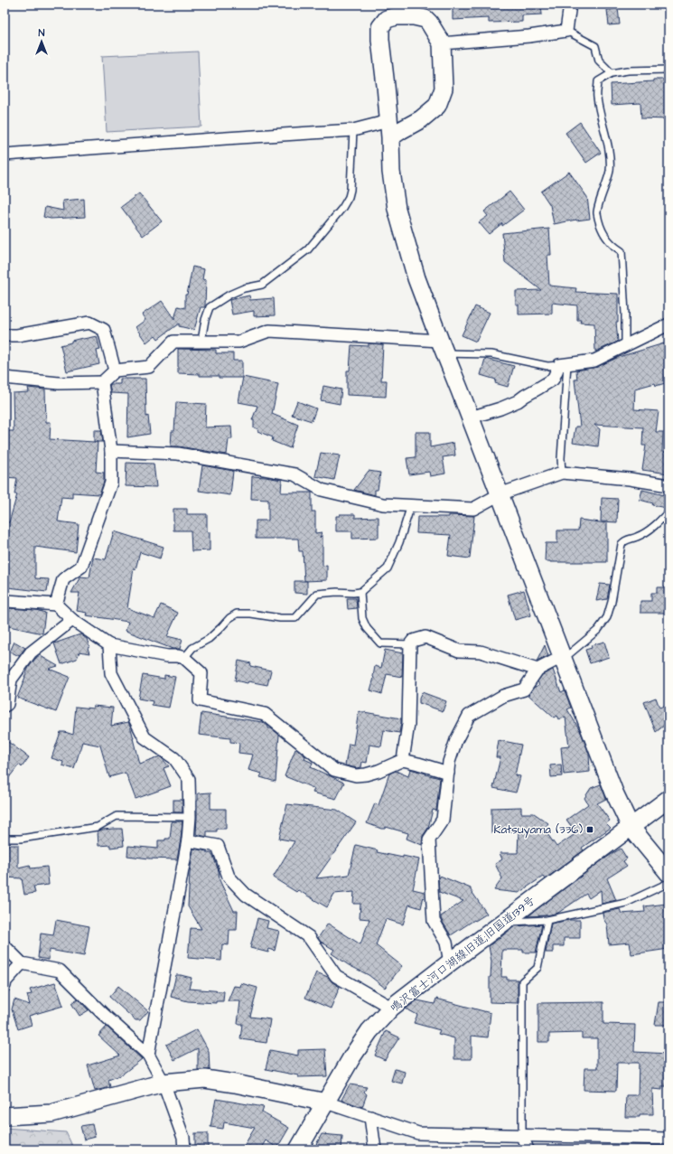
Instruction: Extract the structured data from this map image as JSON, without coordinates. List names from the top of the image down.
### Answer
{
  "streets": {
    "street": ["鳴沢富士河口湖線旧道;旧国道139号"]
  },
  "places": {
    "transit": ["Katsuyama (336)"]
  },
  "north": "top"
}
